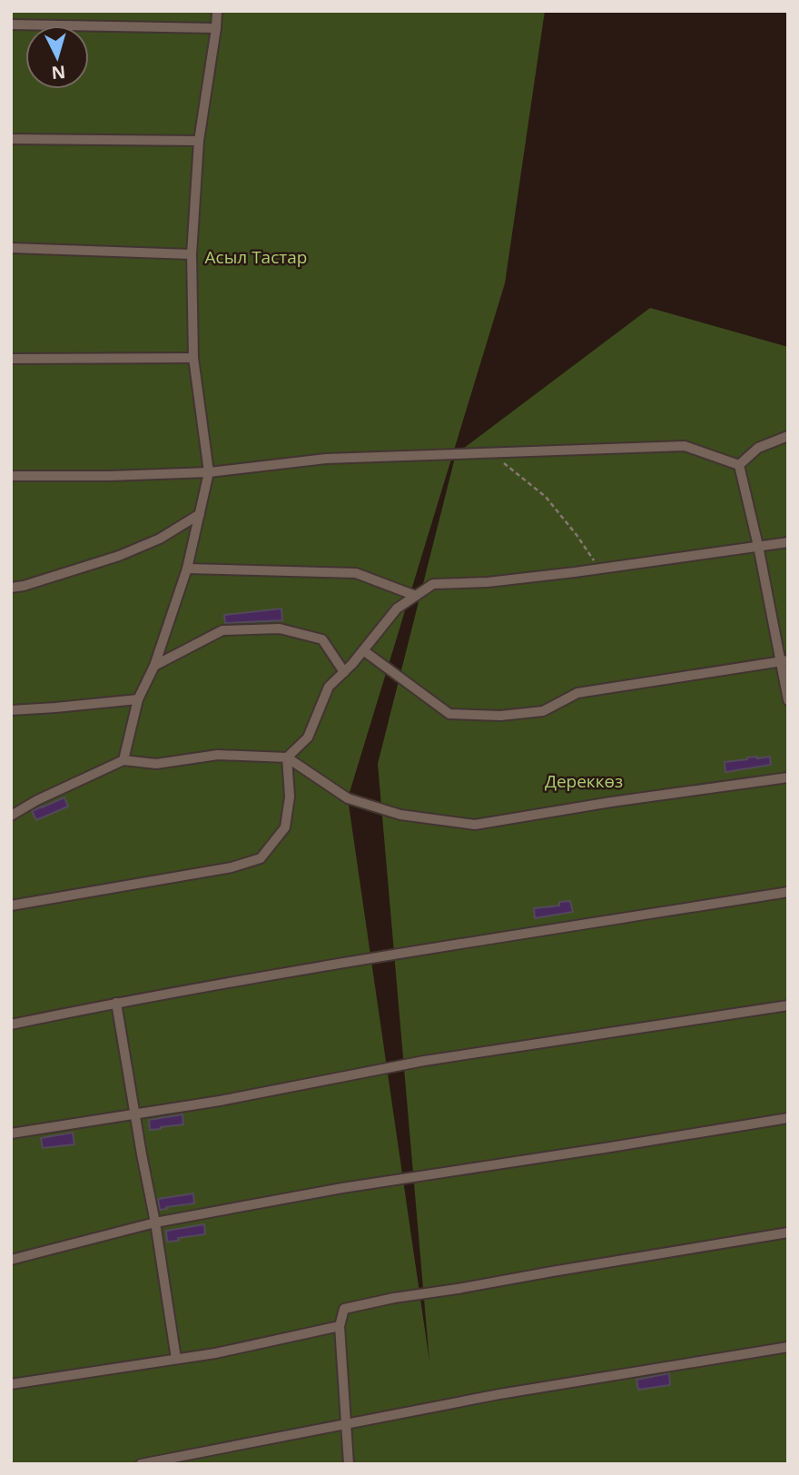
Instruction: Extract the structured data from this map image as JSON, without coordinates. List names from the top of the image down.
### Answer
{
  "parks": ["Асыл Тастар", "Дереккөз"],
  "north": "bottom"
}
